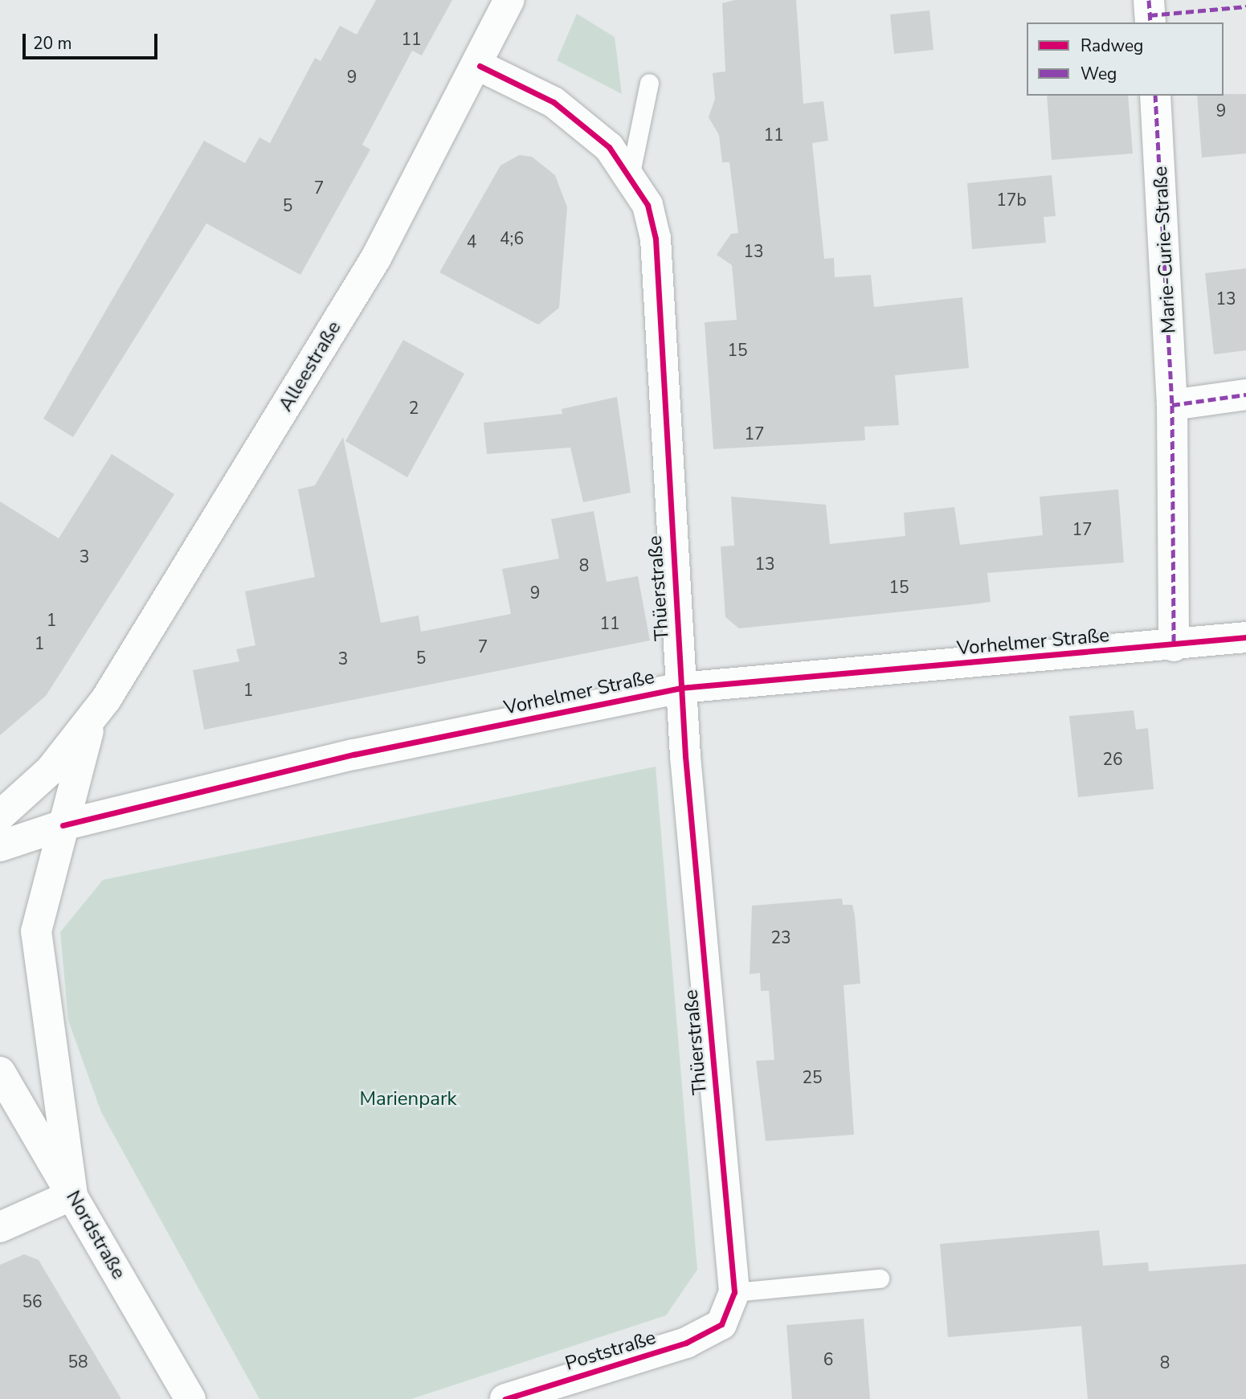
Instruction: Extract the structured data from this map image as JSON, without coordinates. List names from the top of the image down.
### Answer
{
  "streets": {
    "street": [
      "Marie-Curie-Straße",
      "Alleestraße",
      "Thüerstraße",
      "Vorhelmer Straße",
      "Nordstraße",
      "Poststraße"
    ]
  },
  "crossings": [
    ["Marie-Curie-Straße", "Vorhelmer Straße"],
    ["Alleestraße", "Thüerstraße"],
    ["Alleestraße", "Vorhelmer Straße"],
    ["Alleestraße", "Nordstraße"],
    ["Thüerstraße", "Vorhelmer Straße"],
    ["Thüerstraße", "Poststraße"]
  ],
  "parks": ["Marienpark"],
  "house_numbers": [
    "11",
    "9",
    "9",
    "11",
    "7",
    "17b",
    "5",
    "4;6",
    "4",
    "13",
    "13",
    "15",
    "2",
    "17",
    "17",
    "3",
    "13",
    "8",
    "15",
    "9",
    "1",
    "11",
    "1",
    "7",
    "5",
    "3",
    "1",
    "26",
    "23",
    "25",
    "56",
    "6",
    "58",
    "8"
  ],
  "legend": ["Radweg", "Weg"],
  "scale_bar": "20 m"
}
